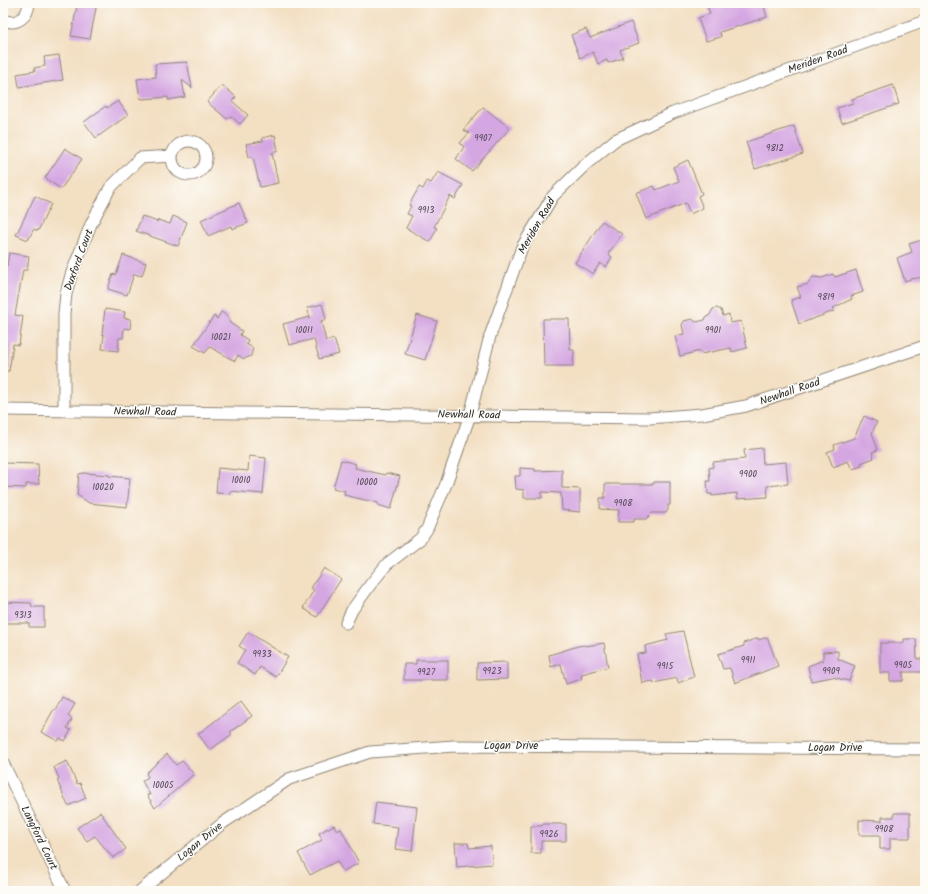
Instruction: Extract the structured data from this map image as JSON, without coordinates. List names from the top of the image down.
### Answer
{
  "streets": {
    "street": [
      "Meriden Road",
      "Duxford Court",
      "Newhall Road",
      "Logan Drive",
      "Langford Court"
    ]
  },
  "crossings": [
    ["Meriden Road", "Newhall Road"],
    ["Duxford Court", "Newhall Road"]
  ],
  "house_numbers": [
    "9907",
    "9812",
    "9913",
    "9819",
    "10011",
    "9901",
    "10021",
    "9900",
    "10010",
    "10000",
    "10020",
    "9908",
    "9313",
    "9933",
    "9911",
    "9905",
    "9915",
    "9923",
    "9909",
    "9927",
    "10005",
    "9908",
    "9926"
  ]
}
